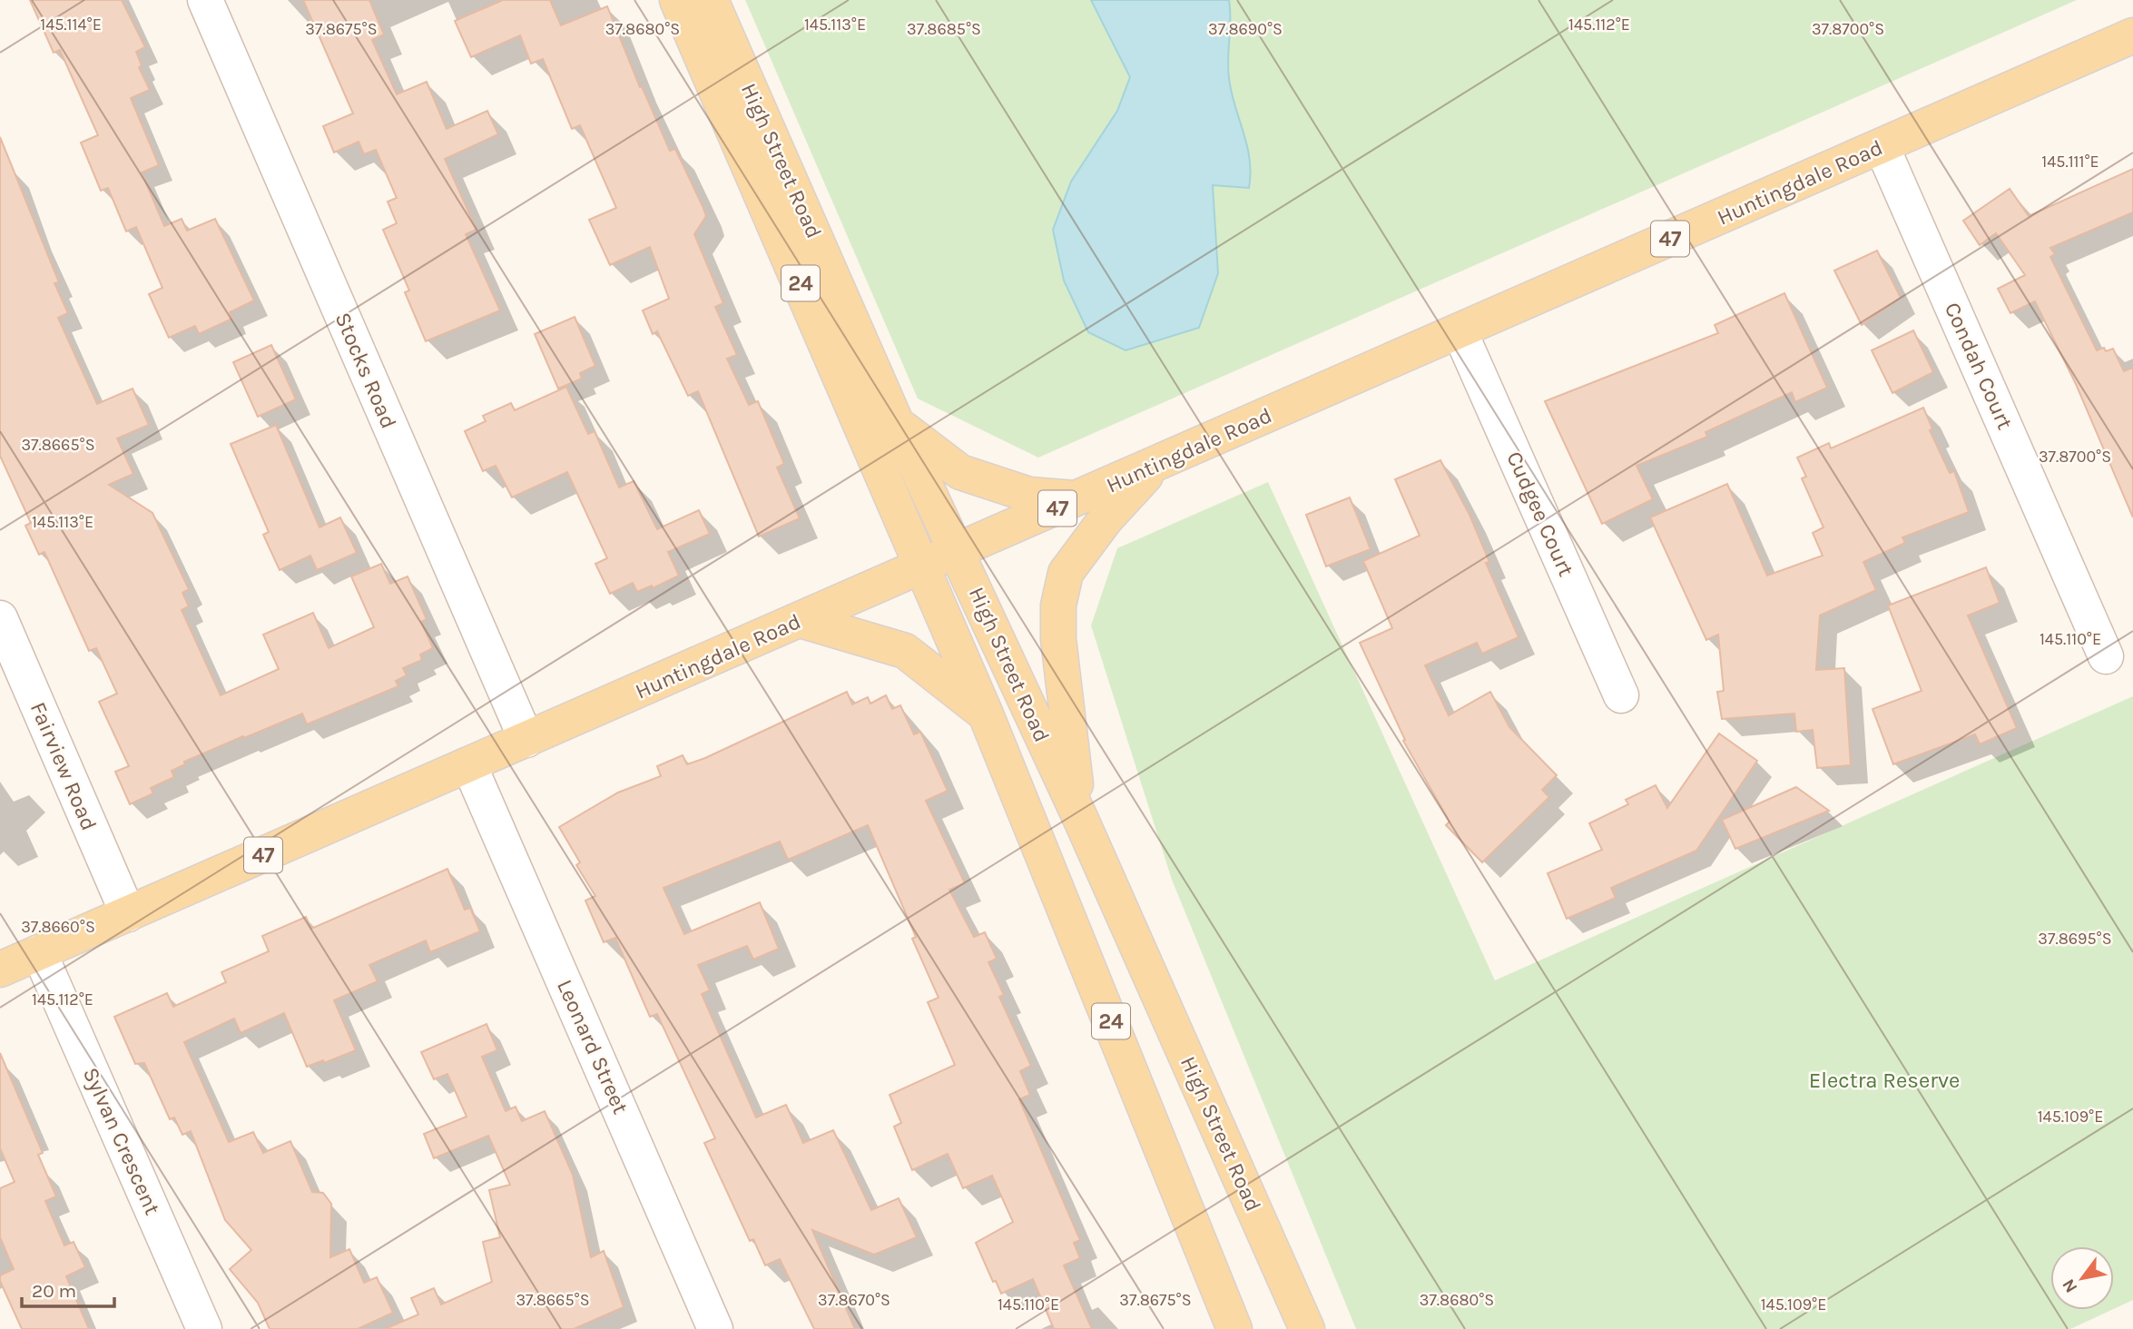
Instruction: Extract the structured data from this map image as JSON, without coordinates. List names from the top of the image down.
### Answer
{
  "streets": {
    "main road": [
      "High Street Road",
      "Huntingdale Road",
      "47",
      "24"
    ],
    "street": [
      "Condah Court",
      "Stocks Road",
      "Cudgee Court",
      "Fairview Road",
      "Leonard Street",
      "Sylvan Crescent"
    ]
  },
  "crossings": [
    ["High Street Road", "Huntingdale Road"],
    ["Huntingdale Road", "Condah Court"],
    ["Huntingdale Road", "Stocks Road"],
    ["Huntingdale Road", "Cudgee Court"],
    ["Huntingdale Road", "Fairview Road"],
    ["Huntingdale Road", "Leonard Street"],
    ["Huntingdale Road", "Sylvan Crescent"]
  ],
  "parks": ["Electra Reserve"],
  "scale_bar": "20 m",
  "north": "bottom left",
  "coordinates": [
    "145.112°E",
    "145.114°E",
    "145.113°E",
    "37.8675°S",
    "37.8680°S",
    "37.8685°S",
    "37.8690°S",
    "37.8700°S",
    "145.111°E",
    "37.8665°S",
    "145.110°E",
    "37.8660°S",
    "37.8695°S",
    "145.109°E",
    "37.8670°S"
  ]
}
